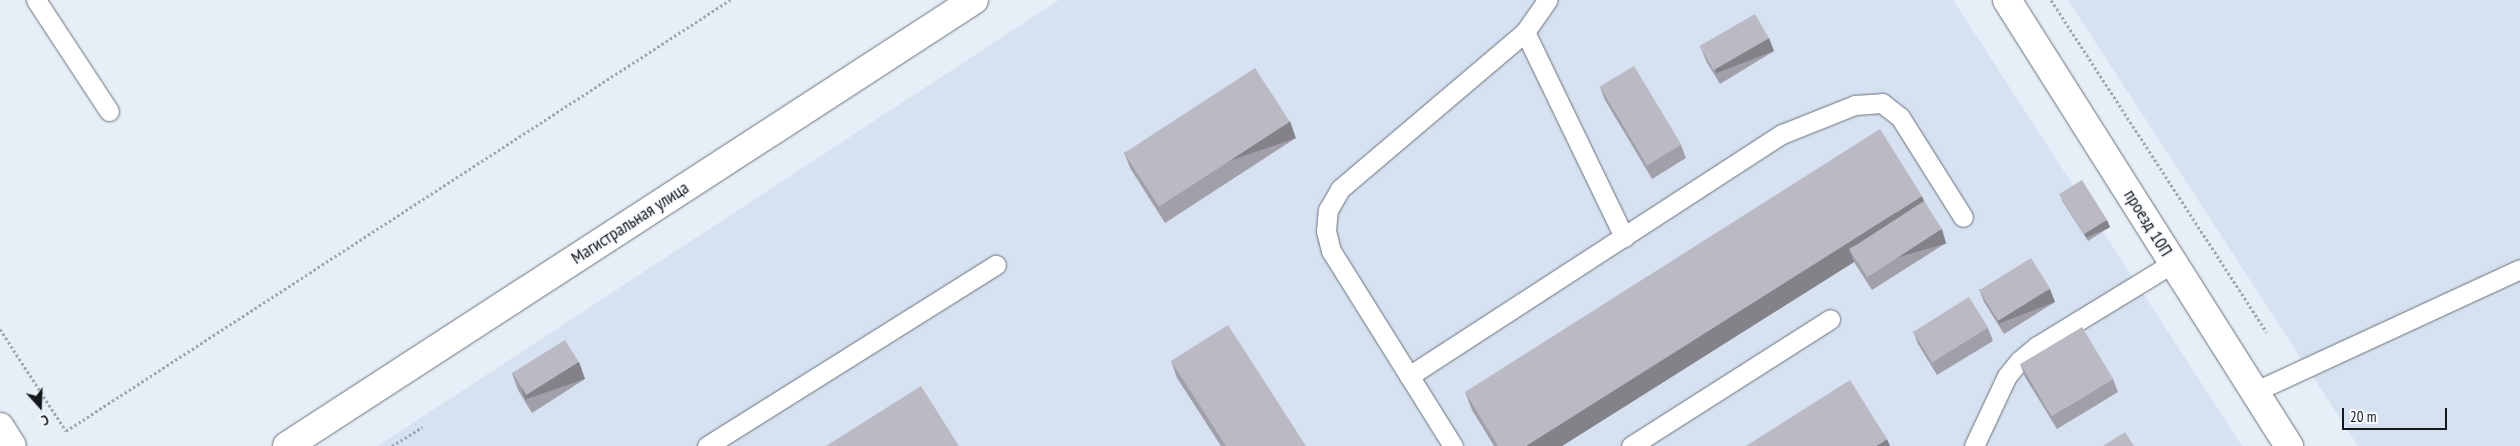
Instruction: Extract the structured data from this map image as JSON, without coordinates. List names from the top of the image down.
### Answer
{
  "streets": {
    "main road": ["Магистральная улица", "проезд 10П"]
  },
  "scale_bar": "20 m",
  "north": "bottom"
}
